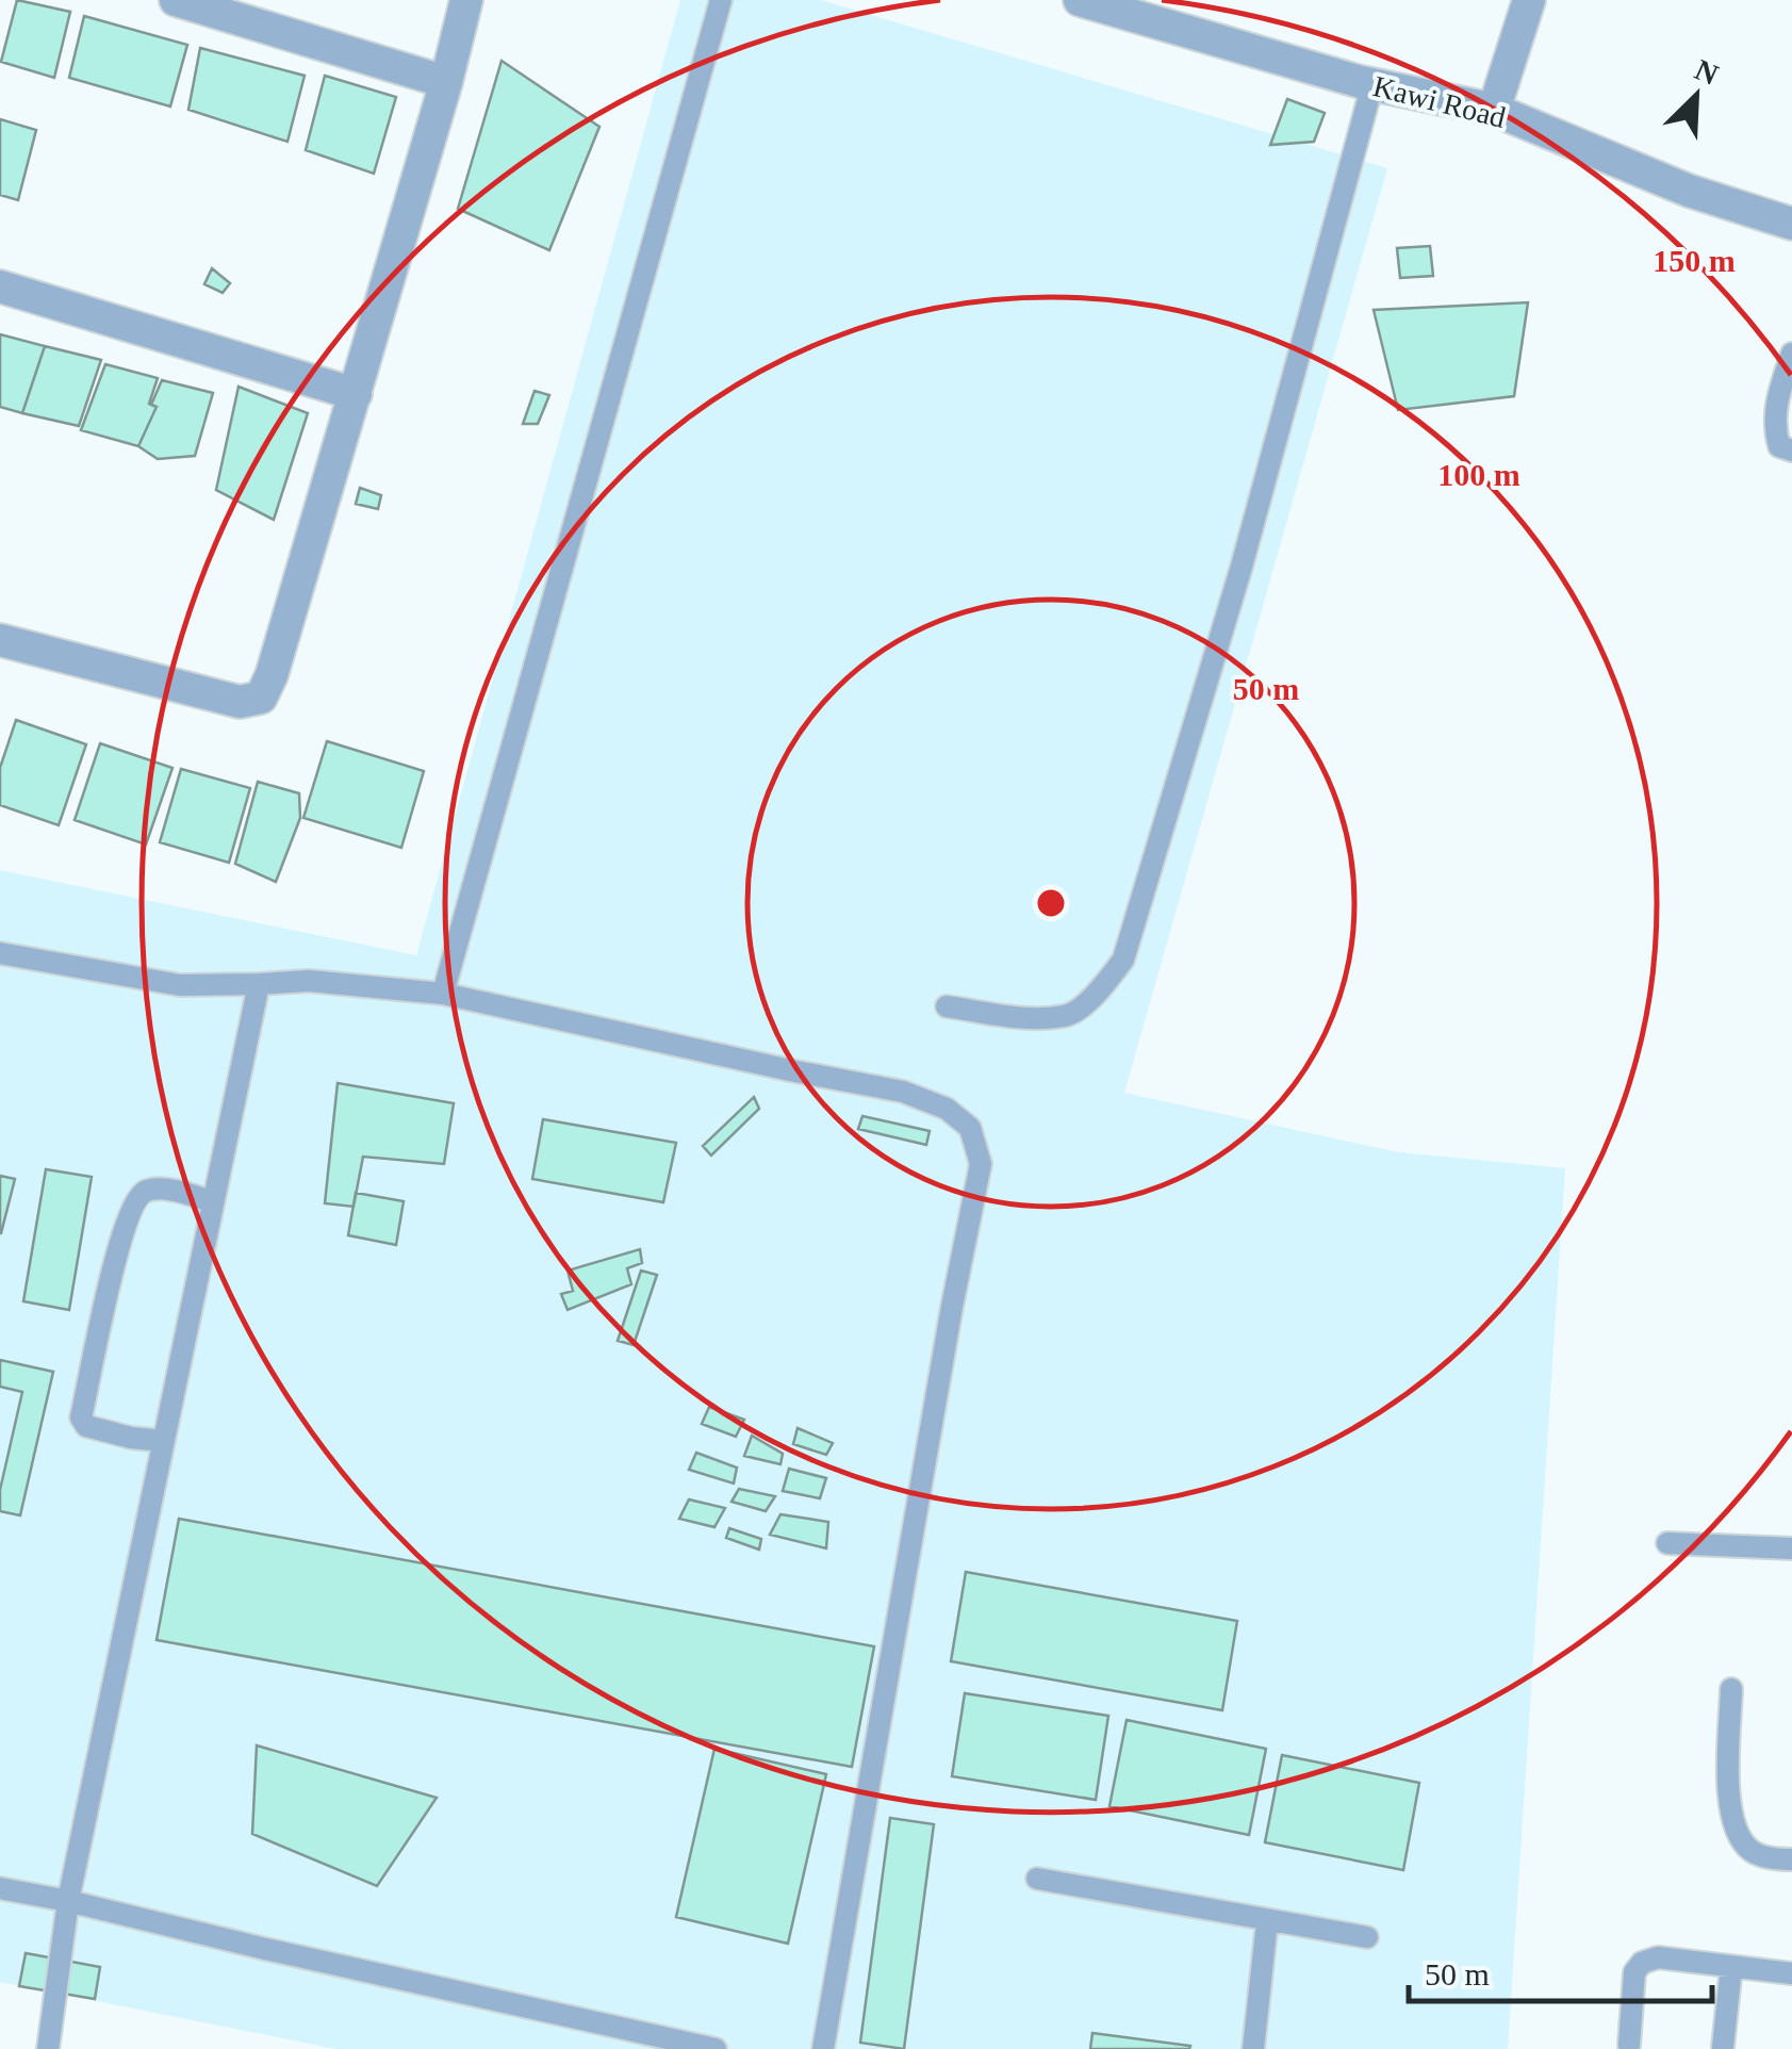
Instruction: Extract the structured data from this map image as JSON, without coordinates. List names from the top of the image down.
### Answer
{
  "streets": {
    "street": ["Kawi Road"]
  },
  "scale_bar": "50 m",
  "north": "top right",
  "rings": ["150 m", "100 m", "50 m"]
}
